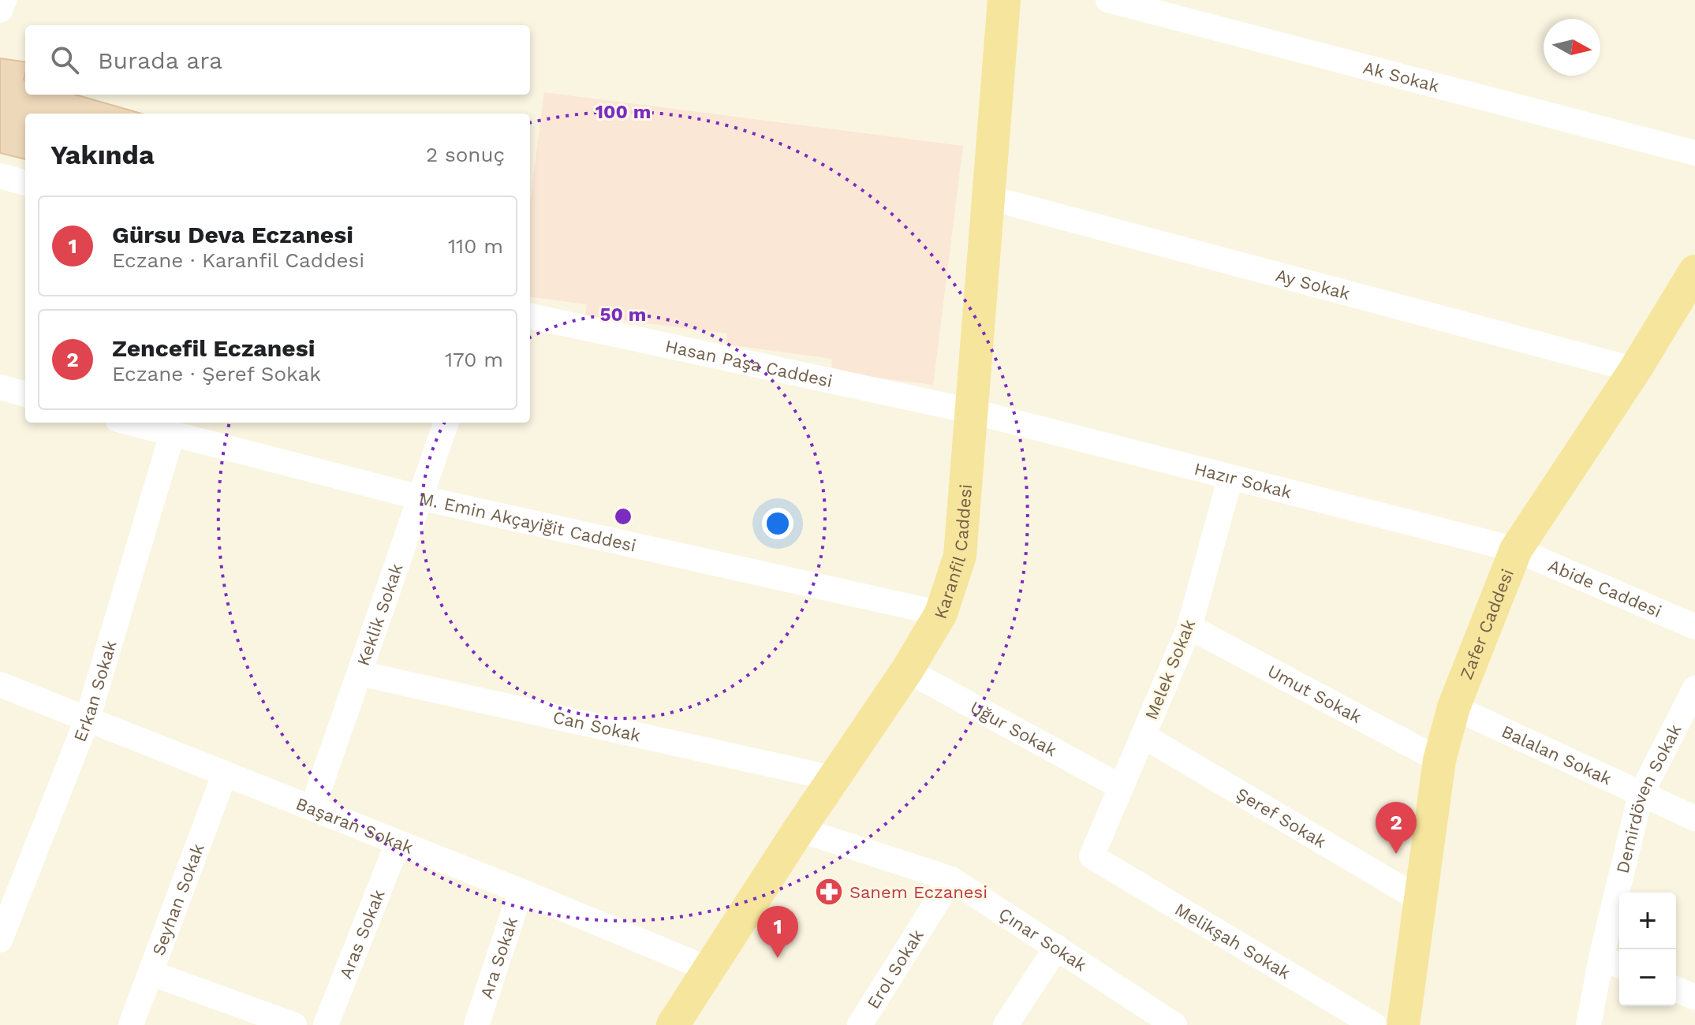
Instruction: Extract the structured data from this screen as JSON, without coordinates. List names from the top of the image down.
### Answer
{
  "streets": {
    "main road": ["Karanfil Caddesi", "Zafer Caddesi"],
    "street": [
      "Ak Sokak",
      "Ay Sokak",
      "Hasan Paşa Caddesi",
      "Hazır Sokak",
      "M. Emin Akçayiğit Caddesi",
      "Abide Caddesi",
      "Keklik Sokak",
      "Melek Sokak",
      "Erkan Sokak",
      "Umut Sokak",
      "Can Sokak",
      "Uğur Sokak",
      "Balalan Sokak",
      "Demirdöven Sokak",
      "Şeref Sokak",
      "Başaran Sokak",
      "Seyhan Sokak",
      "Aras Sokak",
      "Çınar Sokak",
      "Melikşah Sokak",
      "Ara Sokak",
      "Erol Sokak"
    ]
  },
  "crossings": [
    ["Ay Sokak", "Karanfil Caddesi"],
    ["Ay Sokak", "Zafer Caddesi"],
    ["Hasan Paşa Caddesi", "Hazır Sokak"],
    ["Hasan Paşa Caddesi", "Karanfil Caddesi"],
    ["Hazır Sokak", "Karanfil Caddesi"],
    ["Hazır Sokak", "Abide Caddesi"],
    ["Hazır Sokak", "Zafer Caddesi"],
    ["Hazır Sokak", "Melek Sokak"],
    ["M. Emin Akçayiğit Caddesi", "Karanfil Caddesi"],
    ["M. Emin Akçayiğit Caddesi", "Keklik Sokak"],
    ["M. Emin Akçayiğit Caddesi", "Erkan Sokak"],
    ["Karanfil Caddesi", "Can Sokak"],
    ["Karanfil Caddesi", "Uğur Sokak"],
    ["Karanfil Caddesi", "Başaran Sokak"],
    ["Karanfil Caddesi", "Çınar Sokak"],
    ["Abide Caddesi", "Zafer Caddesi"],
    ["Keklik Sokak", "Can Sokak"],
    ["Keklik Sokak", "Başaran Sokak"],
    ["Zafer Caddesi", "Umut Sokak"],
    ["Zafer Caddesi", "Balalan Sokak"],
    ["Zafer Caddesi", "Şeref Sokak"],
    ["Melek Sokak", "Umut Sokak"],
    ["Melek Sokak", "Uğur Sokak"],
    ["Melek Sokak", "Şeref Sokak"],
    ["Melek Sokak", "Melikşah Sokak"],
    ["Erkan Sokak", "Başaran Sokak"],
    ["Balalan Sokak", "Demirdöven Sokak"],
    ["Başaran Sokak", "Seyhan Sokak"],
    ["Başaran Sokak", "Aras Sokak"],
    ["Başaran Sokak", "Ara Sokak"],
    ["Çınar Sokak", "Erol Sokak"]
  ],
  "places": {
    "pharmacy": ["Sanem Eczanesi"]
  },
  "north": "right",
  "page": {
    "search": "Burada ara",
    "heading": ["Yakında", "2 sonuç"],
    "list": [
      {
        "mark": "1",
        "name": "Gürsu Deva Eczanesi",
        "note": "Eczane · Karanfil Caddesi",
        "value": "110 m"
      },
      {
        "mark": "2",
        "name": "Zencefil Eczanesi",
        "note": "Eczane · Şeref Sokak",
        "value": "170 m"
      }
    ],
    "pins": ["2", "1"],
    "map_buttons": ["+", "−"]
  },
  "rings": ["100 m", "50 m"]
}
